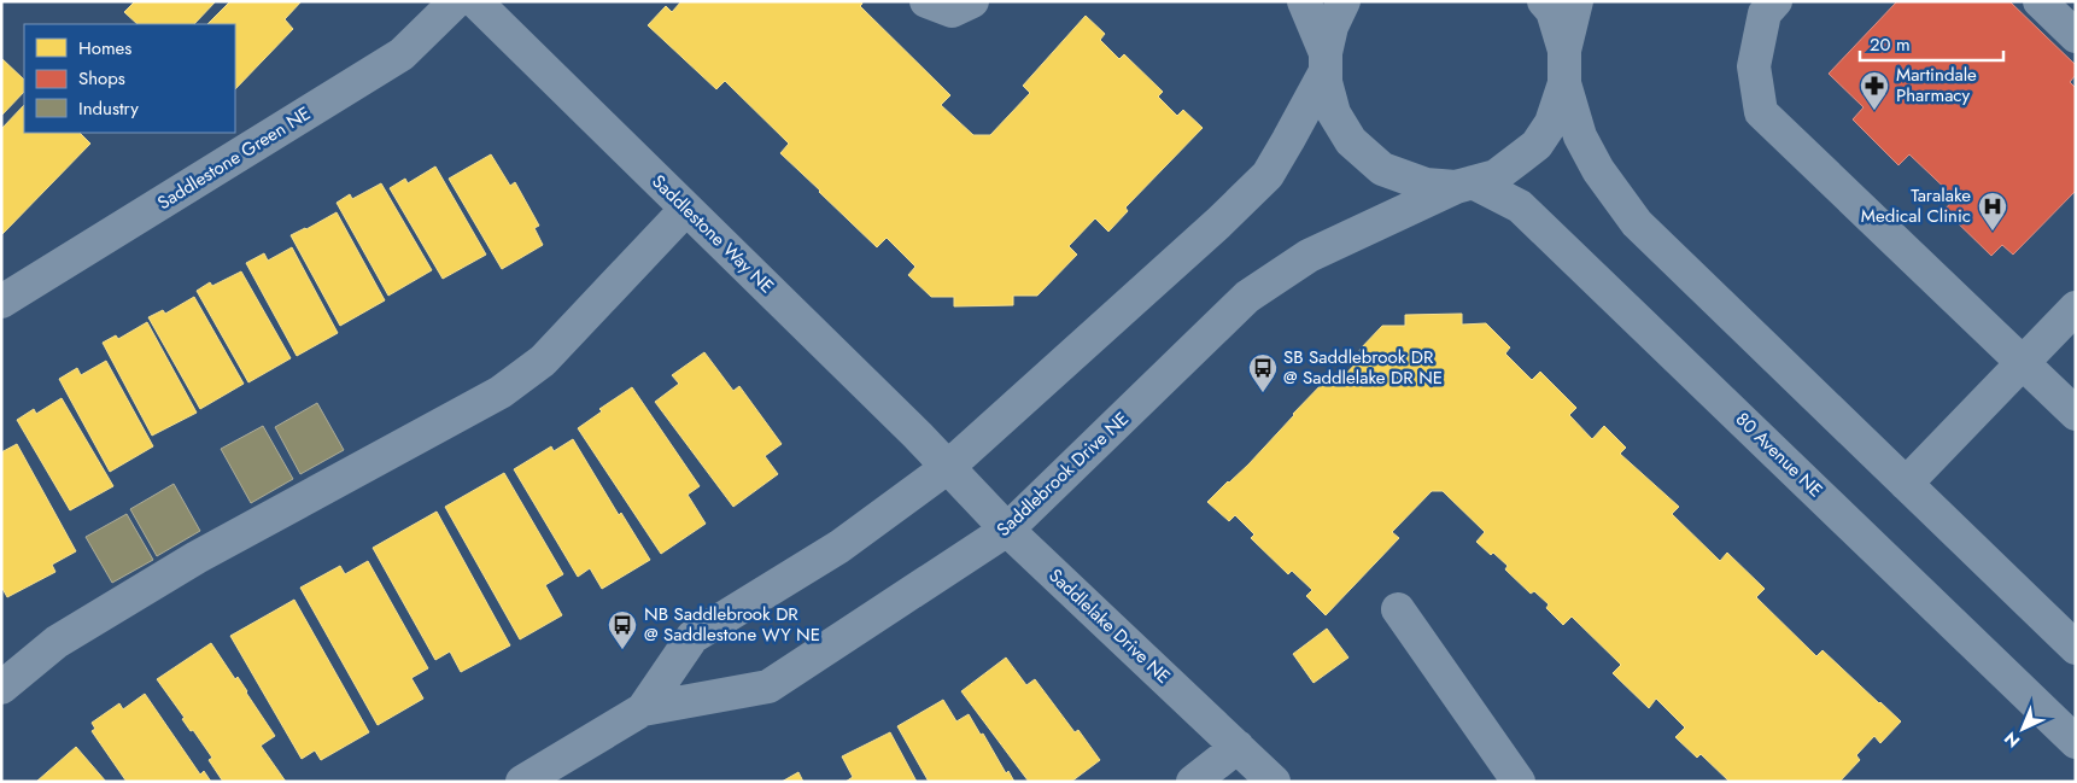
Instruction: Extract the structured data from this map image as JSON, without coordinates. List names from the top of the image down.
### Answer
{
  "streets": {
    "street": [
      "Saddlestone Green NE",
      "Saddlestone Way NE",
      "80 Avenue NE",
      "Saddlebrook Drive NE",
      "Saddlelake Drive NE"
    ]
  },
  "crossings": [
    ["Saddlestone Way NE", "Saddlebrook Drive NE"],
    ["Saddlestone Way NE", "Saddlelake Drive NE"],
    ["80 Avenue NE", "Saddlebrook Drive NE"],
    ["Saddlebrook Drive NE", "Saddlelake Drive NE"]
  ],
  "places": {
    "pharmacy": ["Martindale Pharmacy"],
    "hospital": ["Taralake Medical Clinic"],
    "bus stop": ["SB Saddlebrook DR @ Saddlelake DR NE", "NB Saddlebrook DR @ Saddlestone WY NE"]
  },
  "legend": ["Homes", "Shops", "Industry"],
  "scale_bar": "20 m",
  "north": "bottom left"
}
